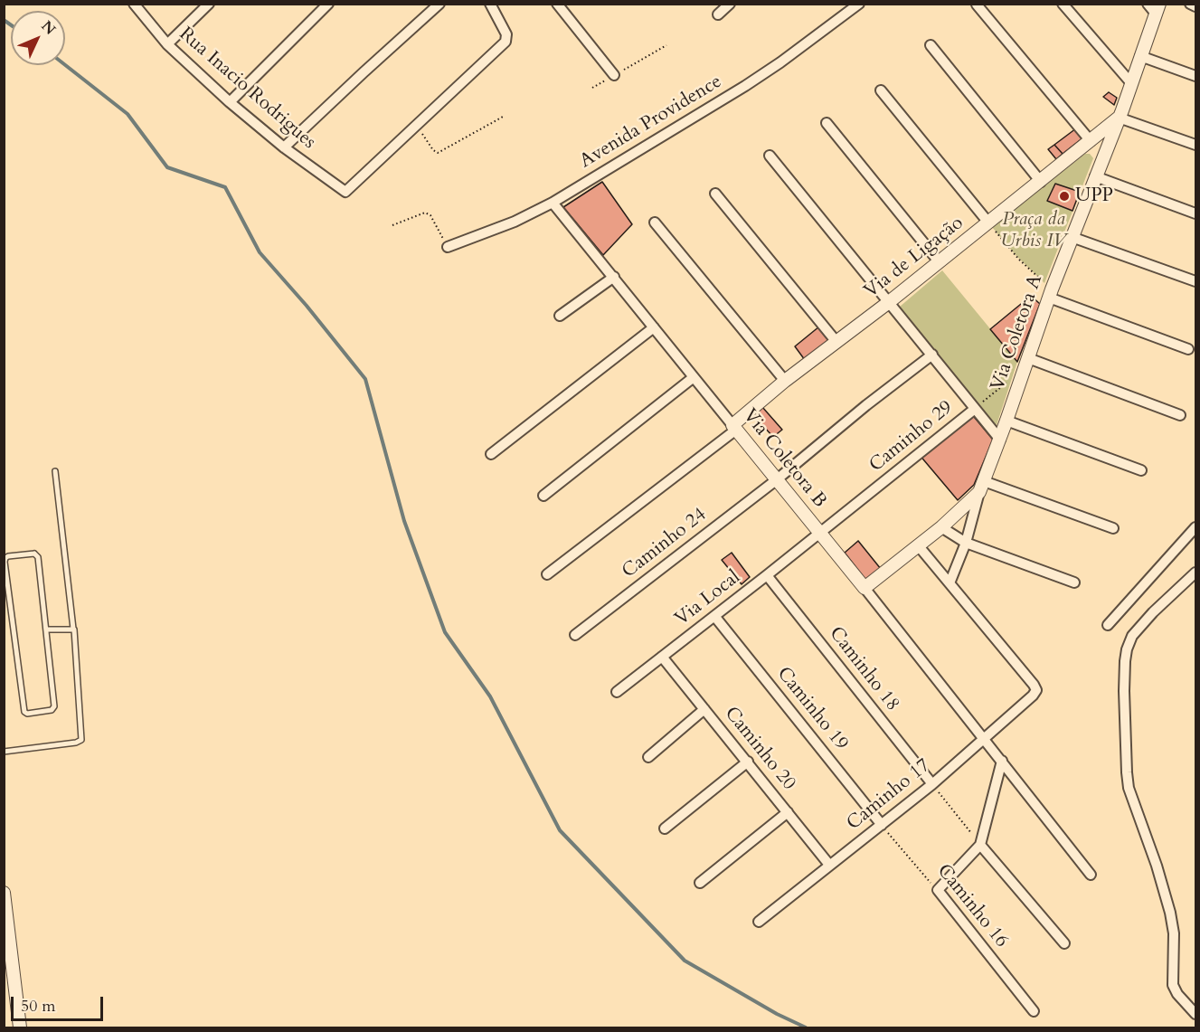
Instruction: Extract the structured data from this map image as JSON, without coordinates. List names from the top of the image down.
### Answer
{
  "streets": {
    "street": [
      "Rua Inacio Rodrigues",
      "Avenida Providence",
      "Via de Ligação",
      "Via Coletora A",
      "Caminho 29",
      "Via Coletora B",
      "Caminho 24",
      "Via Local",
      "Caminho 18",
      "Caminho 19",
      "Caminho 20",
      "Caminho 17",
      "Caminho 16"
    ]
  },
  "crossings": [
    ["Avenida Providence", "Via Coletora B"],
    ["Via de Ligação", "Via Coletora A"],
    ["Via de Ligação", "Via Coletora B"],
    ["Via Coletora A", "Caminho 29"],
    ["Via Coletora A", "Via Coletora B"],
    ["Via Coletora A", "Caminho 17"],
    ["Caminho 29", "Via Coletora B"],
    ["Caminho 29", "Via Local"],
    ["Via Coletora B", "Caminho 24"],
    ["Via Coletora B", "Via Local"],
    ["Via Coletora B", "Caminho 17"],
    ["Via Local", "Caminho 18"],
    ["Via Local", "Caminho 19"],
    ["Via Local", "Caminho 20"],
    ["Caminho 18", "Caminho 17"],
    ["Caminho 19", "Caminho 17"],
    ["Caminho 19", "Caminho 16"],
    ["Caminho 20", "Caminho 17"],
    ["Caminho 17", "Caminho 16"]
  ],
  "parks": ["Praça da Urbis IV"],
  "places": ["UPP"],
  "scale_bar": "50 m",
  "north": "top right"
}
